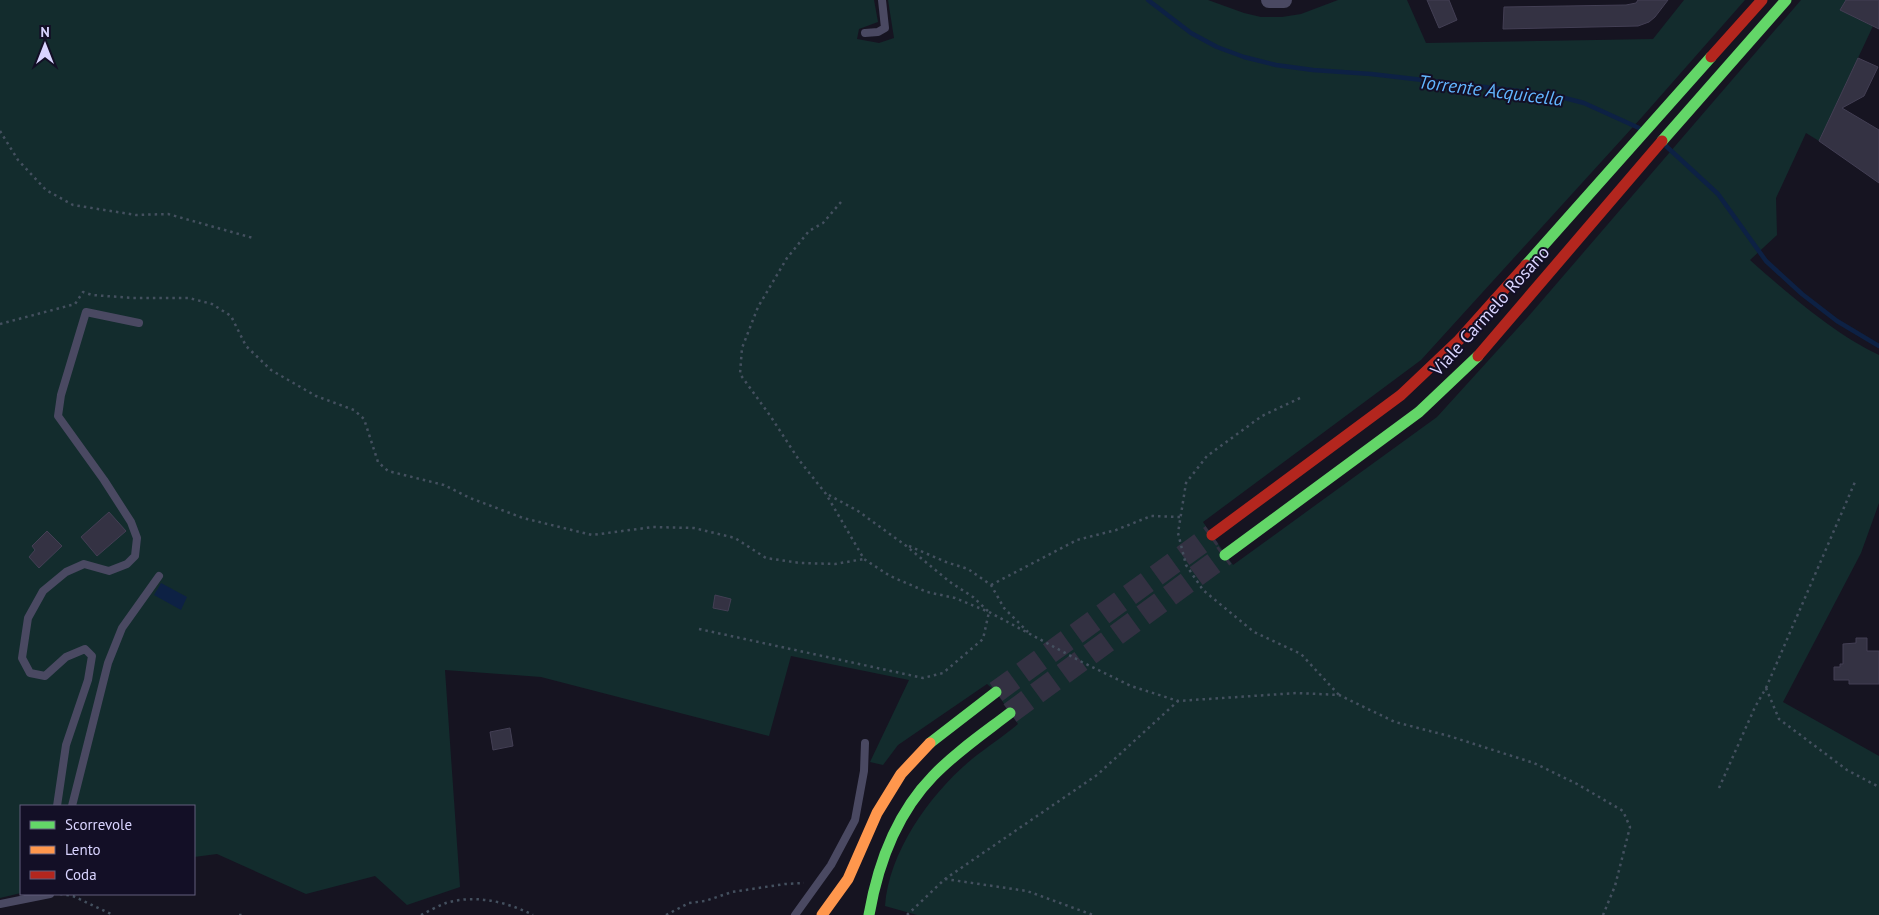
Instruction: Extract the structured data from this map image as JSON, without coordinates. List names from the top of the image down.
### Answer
{
  "streets": {
    "main road": ["Viale Carmelo Rosano"]
  },
  "water": ["Torrente Acquicella"],
  "legend": ["Scorrevole", "Lento", "Coda"],
  "north": "top"
}
